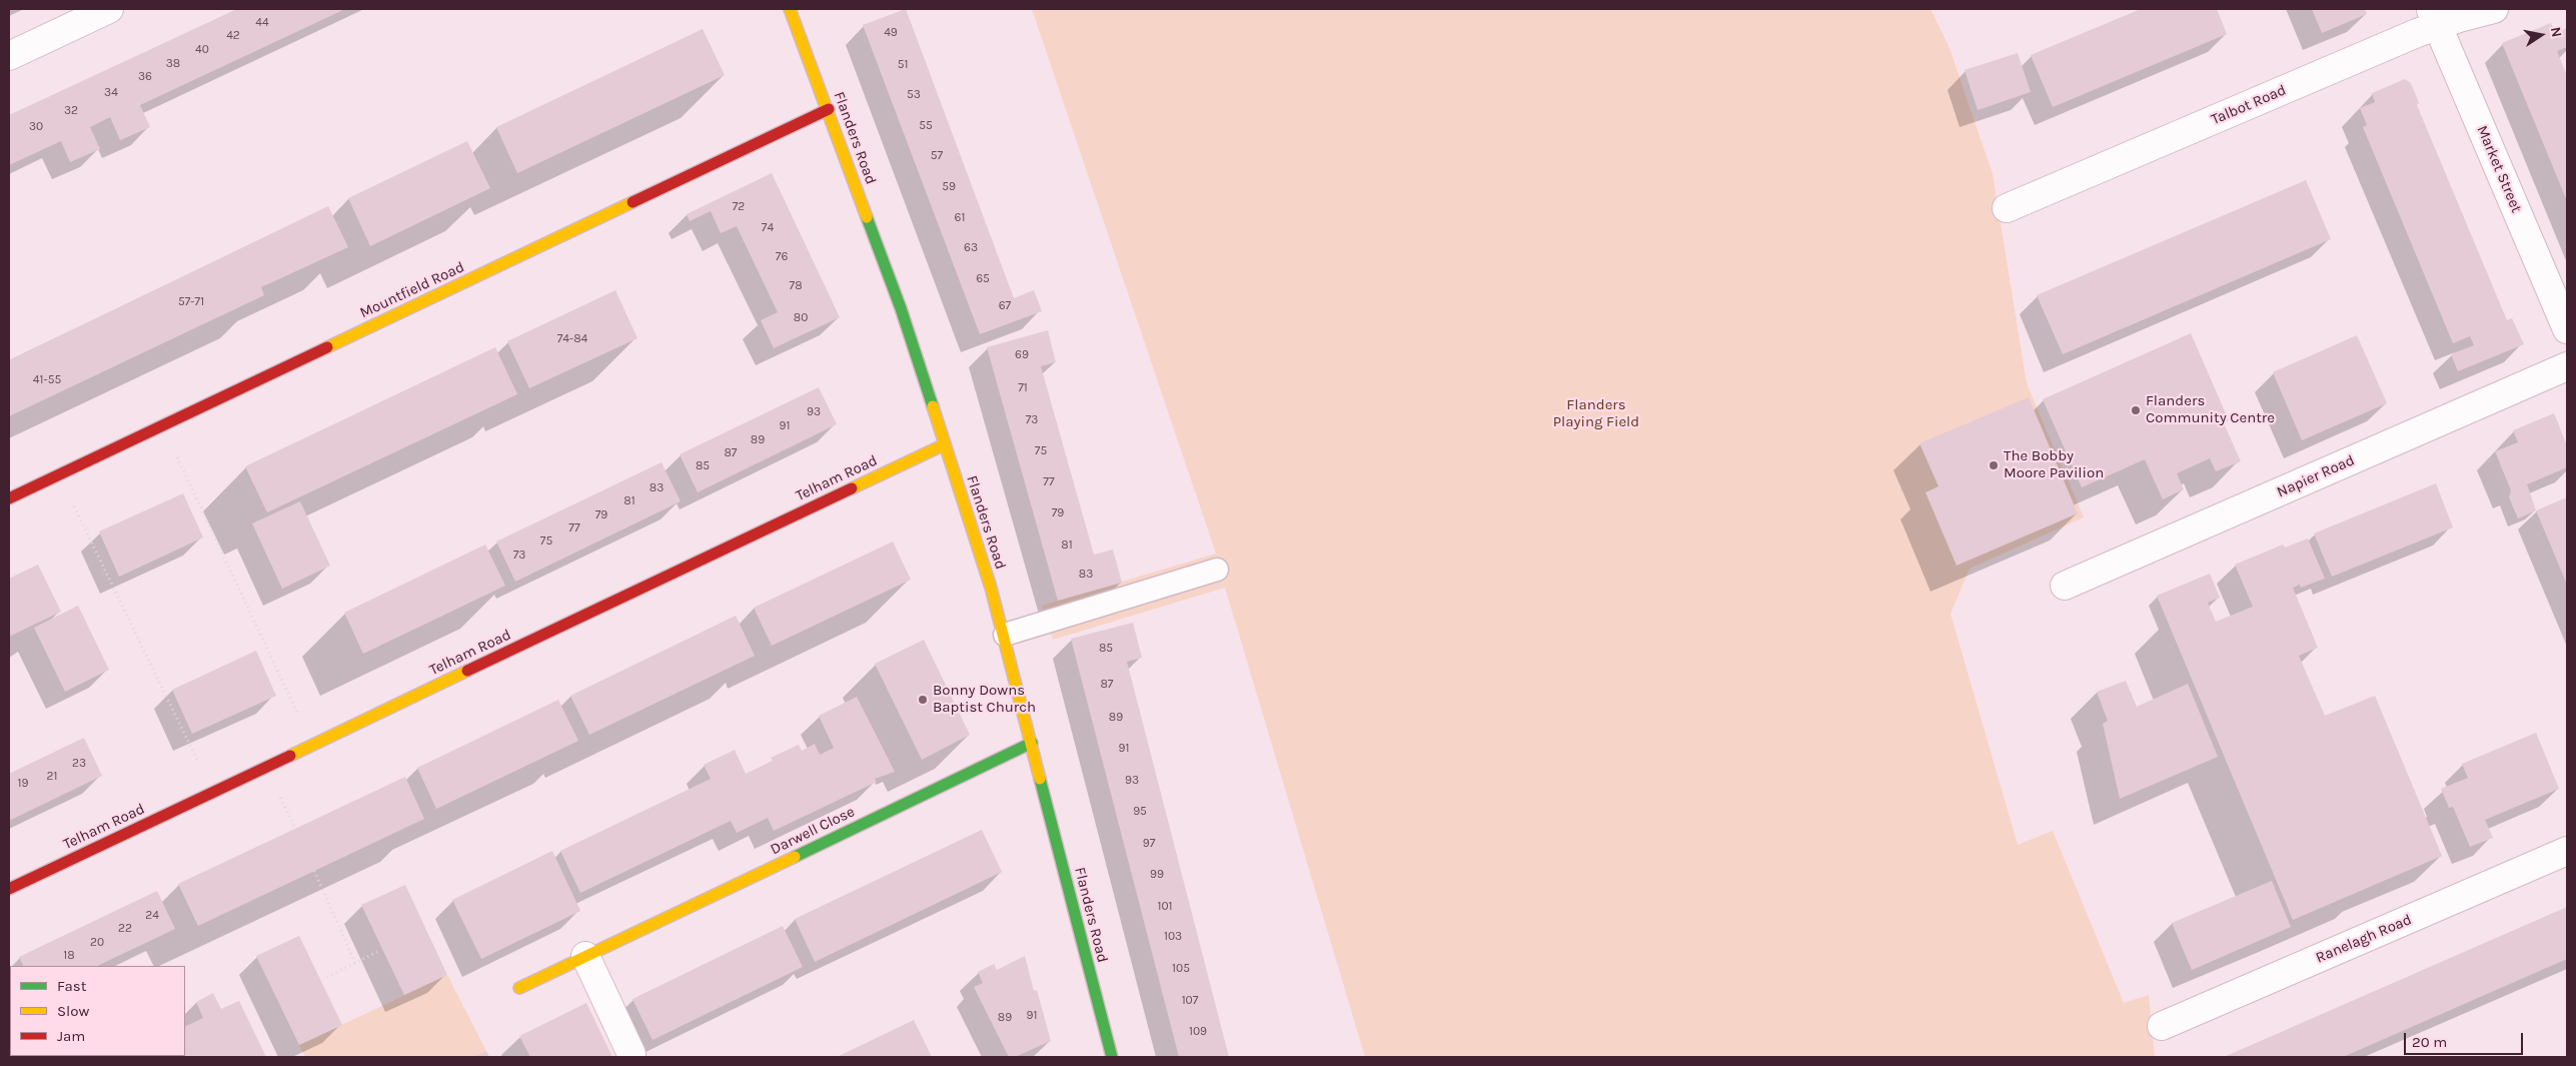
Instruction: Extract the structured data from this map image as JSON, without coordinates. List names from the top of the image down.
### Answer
{
  "streets": {
    "street": [
      "Talbot Road",
      "Flanders Road",
      "Market Street",
      "Mountfield Road",
      "Napier Road",
      "Telham Road",
      "Darwell Close",
      "Ranelagh Road"
    ]
  },
  "crossings": [
    ["Talbot Road", "Market Street"],
    ["Flanders Road", "Mountfield Road"],
    ["Flanders Road", "Telham Road"],
    ["Flanders Road", "Darwell Close"]
  ],
  "parks": ["Flanders Playing Field"],
  "places": ["Flanders Community Centre", "The Bobby Moore Pavilion", "Bonny Downs Baptist Church"],
  "house_numbers": [
    "44",
    "49",
    "42",
    "40",
    "38",
    "51",
    "36",
    "34",
    "53",
    "32",
    "55",
    "30",
    "57",
    "59",
    "72",
    "61",
    "74",
    "63",
    "76",
    "65",
    "78",
    "57-71",
    "67",
    "80",
    "74-84",
    "69",
    "41-55",
    "71",
    "93",
    "73",
    "91",
    "89",
    "75",
    "87",
    "85",
    "77",
    "83",
    "81",
    "79",
    "79",
    "77",
    "75",
    "81",
    "73",
    "83",
    "85",
    "87",
    "89",
    "91",
    "23",
    "21",
    "93",
    "19",
    "95",
    "97",
    "99",
    "101",
    "24",
    "22",
    "103",
    "20",
    "18",
    "105",
    "107",
    "91",
    "89",
    "109"
  ],
  "legend": ["Fast", "Slow", "Jam"],
  "scale_bar": "20 m",
  "north": "right"
}
